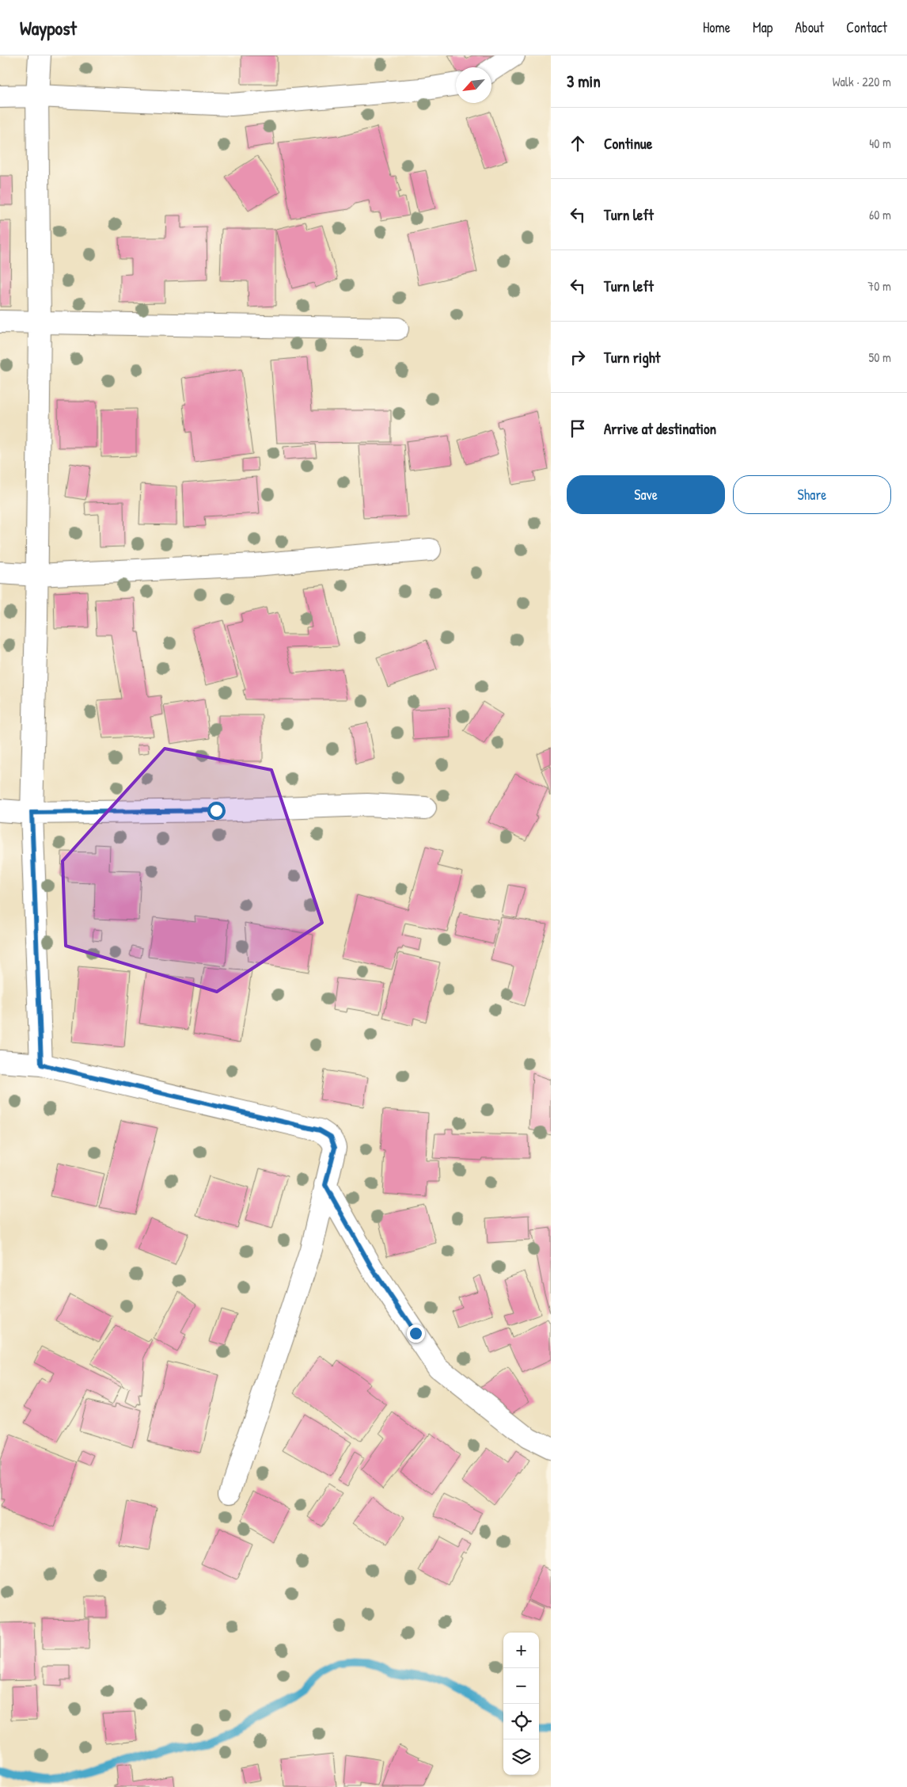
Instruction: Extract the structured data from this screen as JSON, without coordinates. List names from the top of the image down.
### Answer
{
  "north": "bottom left",
  "page": {
    "header": "Waypost",
    "nav": [
      "Home",
      "Map",
      "About",
      "Contact"
    ],
    "heading": ["3 min", "Walk · 220 m"],
    "list": [
      ["Continue", "40 m"],
      ["Turn left", "60 m"],
      ["Turn left", "70 m"],
      ["Turn right", "50 m"],
      "Arrive at destination"
    ],
    "buttons": ["Save", "Share"],
    "map_buttons": ["+", "−"]
  }
}
